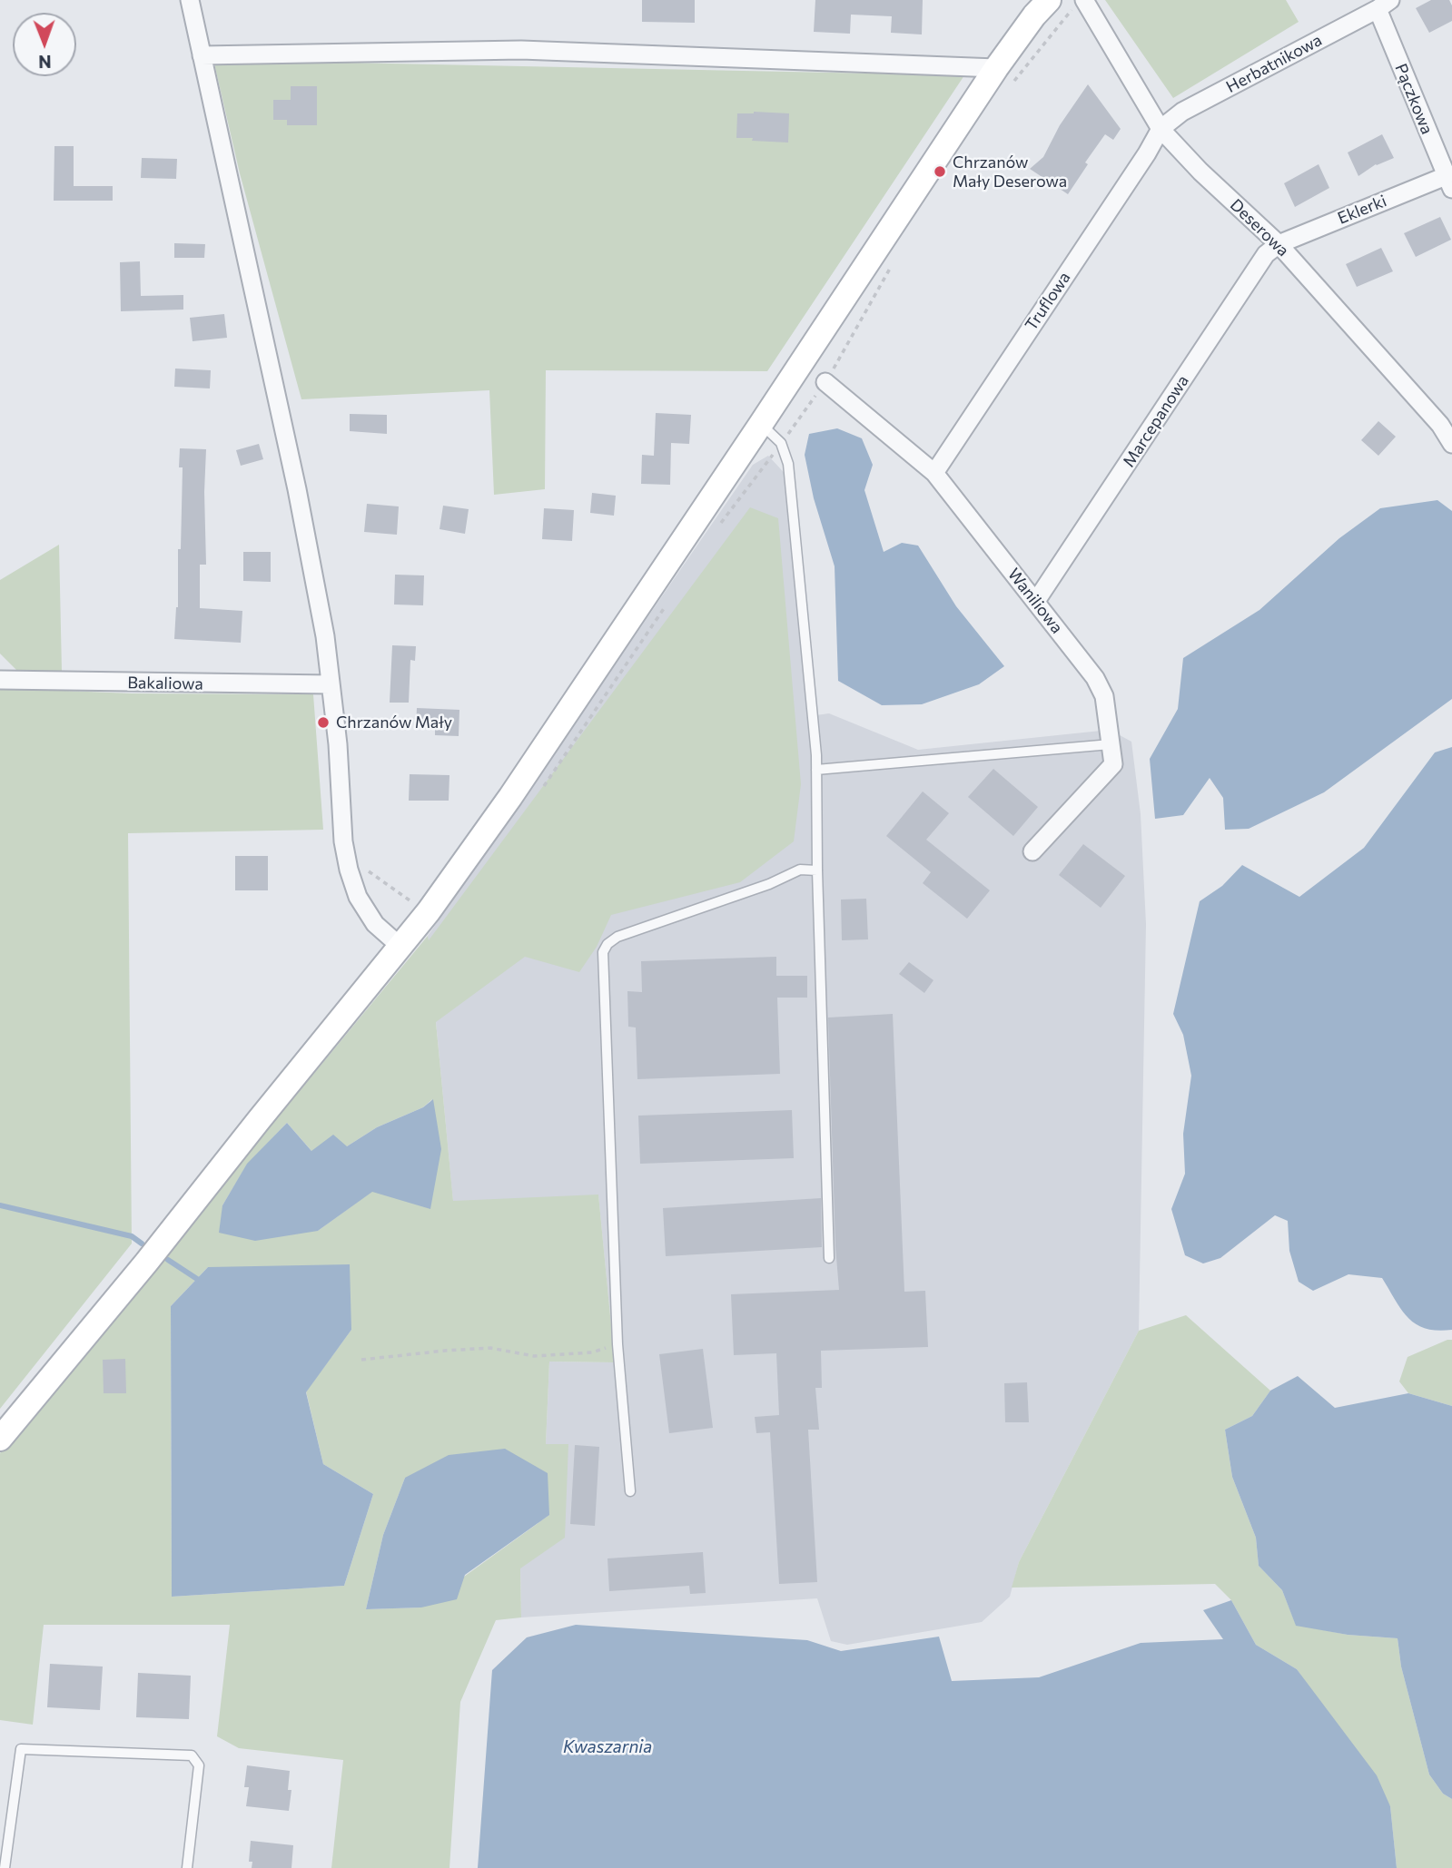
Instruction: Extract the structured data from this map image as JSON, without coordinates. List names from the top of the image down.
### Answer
{
  "streets": {
    "street": [
      "Herbatnikowa",
      "Pączkowa",
      "Eklerki",
      "Deserowa",
      "Truflowa",
      "Marcepanowa",
      "Waniliowa",
      "Bakaliowa"
    ]
  },
  "crossings": [
    ["Herbatnikowa", "Pączkowa"],
    ["Herbatnikowa", "Deserowa"],
    ["Herbatnikowa", "Truflowa"],
    ["Pączkowa", "Eklerki"],
    ["Eklerki", "Deserowa"],
    ["Eklerki", "Marcepanowa"],
    ["Deserowa", "Truflowa"],
    ["Deserowa", "Marcepanowa"],
    ["Truflowa", "Waniliowa"],
    ["Marcepanowa", "Waniliowa"]
  ],
  "water": ["Kwaszarnia"],
  "places": ["Chrzanów Mały Deserowa", "Chrzanów Mały"],
  "north": "bottom"
}
